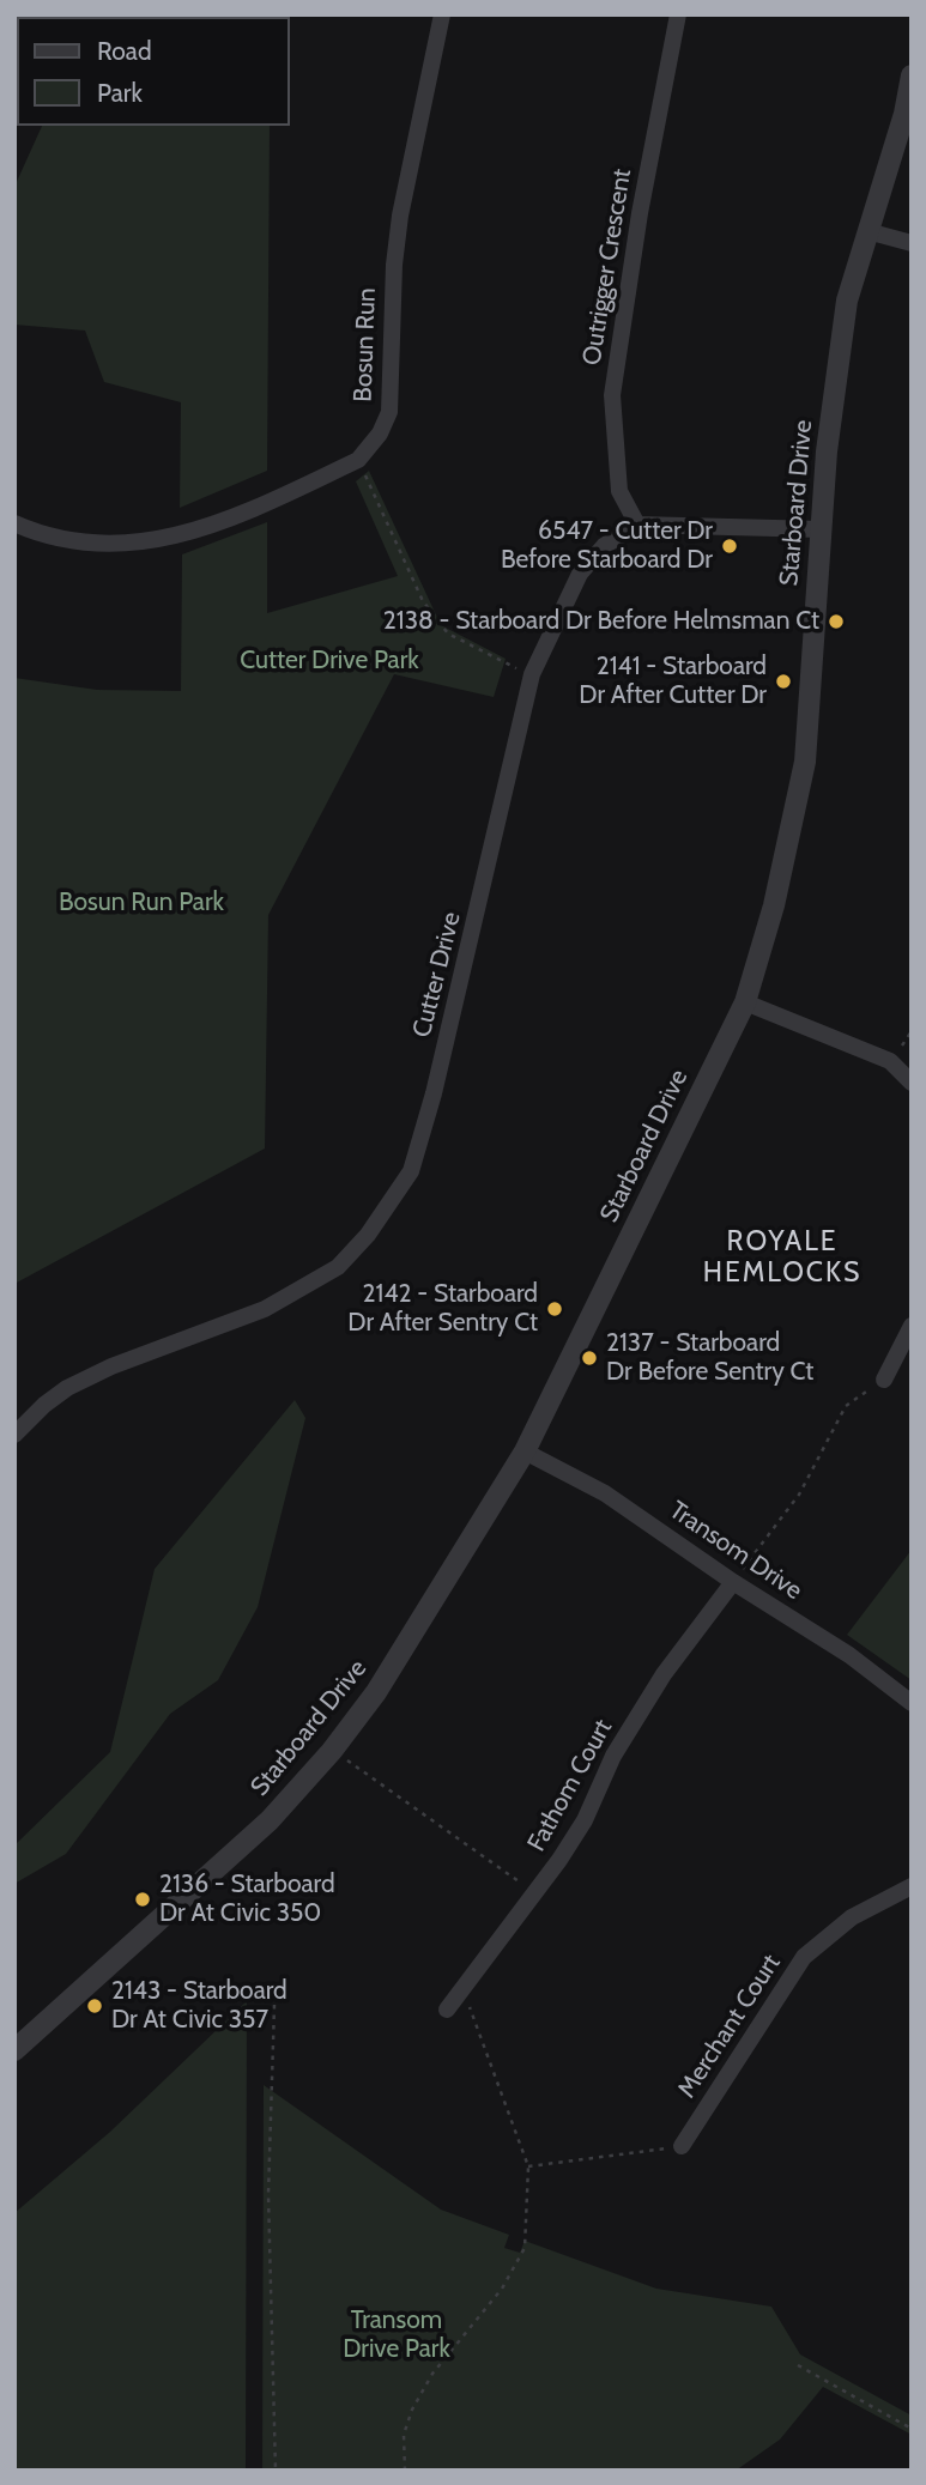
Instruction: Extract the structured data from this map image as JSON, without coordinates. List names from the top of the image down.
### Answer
{
  "streets": {
    "street": [
      "Outrigger Crescent",
      "Bosun Run",
      "Starboard Drive",
      "Cutter Drive",
      "Transom Drive",
      "Fathom Court",
      "Merchant Court"
    ]
  },
  "crossings": [
    ["Outrigger Crescent", "Cutter Drive"],
    ["Starboard Drive", "Transom Drive"],
    ["Transom Drive", "Fathom Court"]
  ],
  "districts": ["ROYALE HEMLOCKS"],
  "parks": ["Cutter Drive Park", "Bosun Run Park", "Transom Drive Park"],
  "places": [
    "6547 - Cutter Dr Before Starboard Dr",
    "2138 - Starboard Dr Before Helmsman Ct",
    "2141 - Starboard Dr After Cutter Dr",
    "2142 - Starboard Dr After Sentry Ct",
    "2137 - Starboard Dr Before Sentry Ct",
    "2136 - Starboard Dr At Civic 350",
    "2143 - Starboard Dr At Civic 357"
  ],
  "legend": ["Road", "Park"]
}
